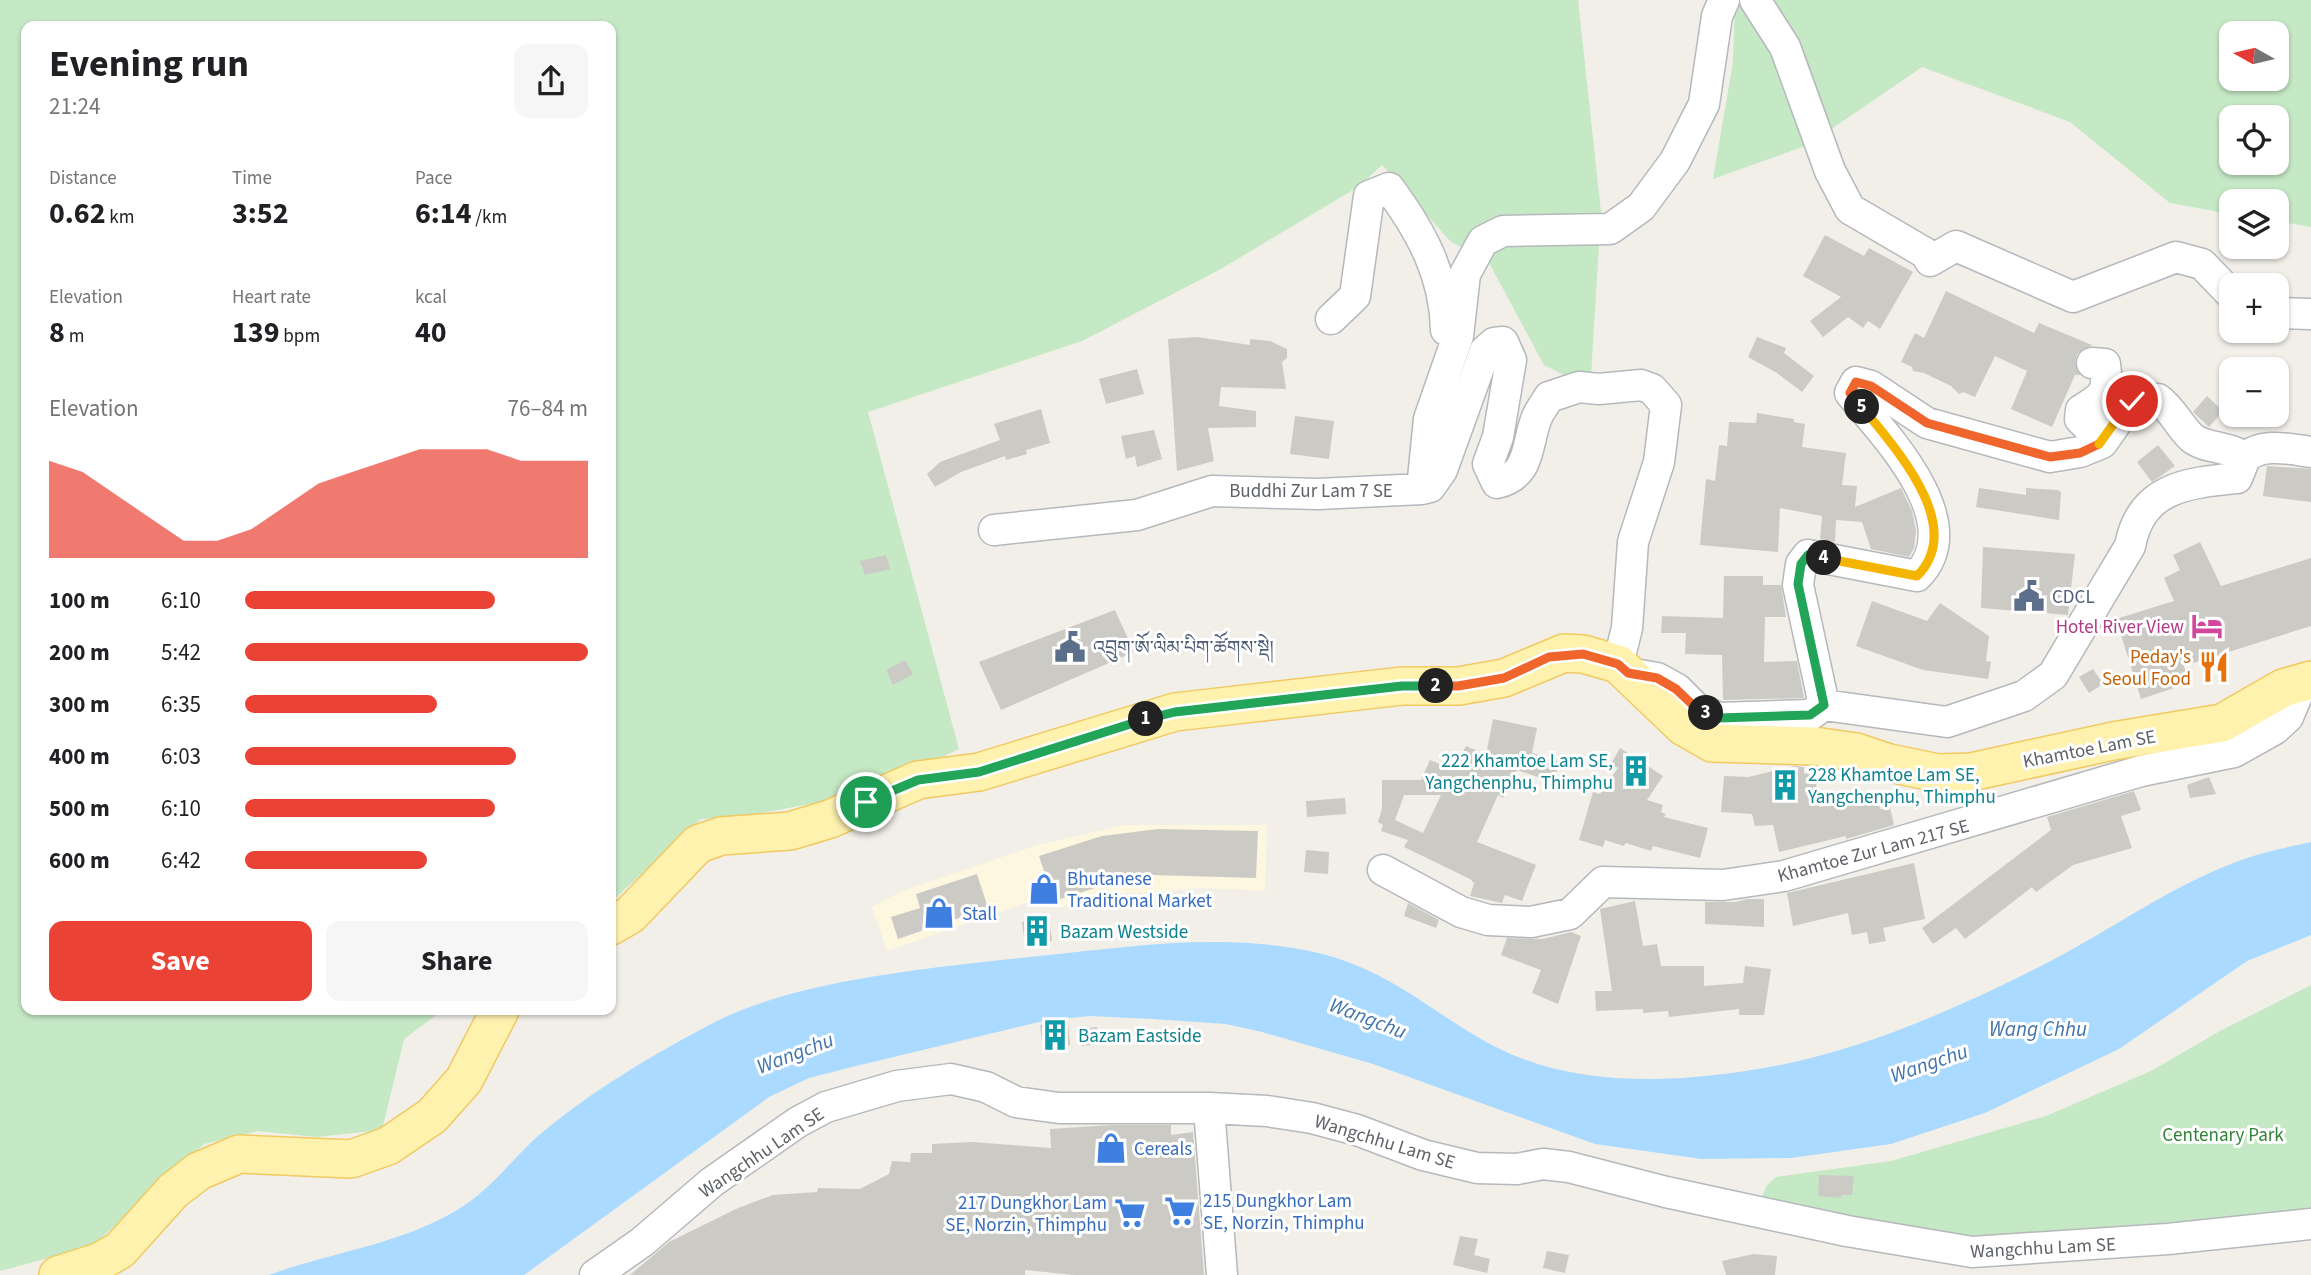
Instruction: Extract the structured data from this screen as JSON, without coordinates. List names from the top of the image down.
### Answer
{
  "streets": {
    "main road": ["Khamtoe Lam SE"],
    "street": ["Buddhi Zur Lam 7 SE", "Khamtoe Zur Lam 217 SE", "Wangchhu Lam SE"]
  },
  "crossings": [
    ["Khamtoe Lam SE", "Khamtoe Zur Lam 217 SE"]
  ],
  "water": ["Wangchu", "Wang Chhu"],
  "parks": ["Centenary Park"],
  "places": {
    "public building": ["CDCL", "འབྲུག་ཨོ་ལིམ་པིག་ཚོགས་སྡེ།"],
    "hotel": ["Hotel River View"],
    "restaurant": ["Peday's Seoul Food"],
    "building": [
      "222 Khamtoe Lam SE, Yangchenphu, Thimphu",
      "228 Khamtoe Lam SE, Yangchenphu, Thimphu",
      "Bazam Westside",
      "Bazam Eastside"
    ],
    "shop": ["Bhutanese Traditional Market", "Stall", "Cereals"],
    "supermarket": ["215 Dungkhor Lam SE, Norzin, Thimphu", "217 Dungkhor Lam SE, Norzin, Thimphu"]
  },
  "north": "left",
  "page": {
    "map_buttons": ["+", "−"],
    "heading": ["Evening run", "21:24"],
    "stats": [
      ["Distance", "0.62 km"],
      ["Time", "3:52"],
      ["Pace", "6:14 /km"],
      ["Elevation", "8 m"],
      ["Heart rate", "139 bpm"],
      ["kcal", "40"]
    ],
    "chart": ["Elevation", "76–84 m"],
    "pins": [
      "5",
      "4",
      "2",
      "3",
      "1"
    ],
    "list": [
      {
        "name": "100 m",
        "note": "6:10"
      },
      {
        "name": "200 m",
        "note": "5:42"
      },
      {
        "name": "300 m",
        "note": "6:35"
      },
      {
        "name": "400 m",
        "note": "6:03"
      },
      {
        "name": "500 m",
        "note": "6:10"
      },
      {
        "name": "600 m",
        "note": "6:42"
      }
    ],
    "buttons": ["Save", "Share"]
  }
}
